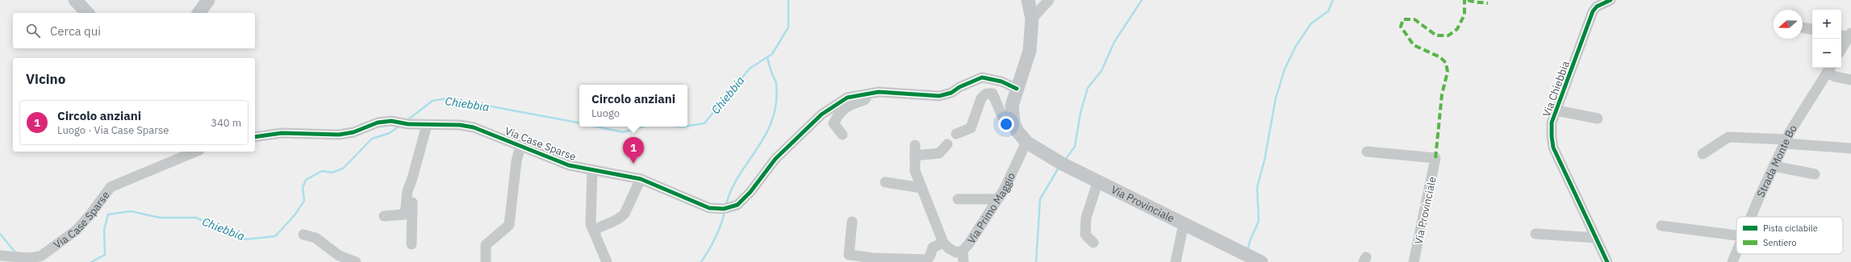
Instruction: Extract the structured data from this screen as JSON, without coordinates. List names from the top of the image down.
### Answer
{
  "streets": {
    "main road": ["Via Provinciale"],
    "street": [
      "Via Chiebbia",
      "Via Case Sparse",
      "Strada Monte Bo",
      "Via Primo Maggio"
    ]
  },
  "crossings": [
    ["Via Provinciale", "Via Primo Maggio"]
  ],
  "water": ["Chiebbia"],
  "legend": ["Pista ciclabile", "Sentiero"],
  "north": "left",
  "page": {
    "map_buttons": ["+", "−"],
    "search": "Cerca qui",
    "heading": "Vicino",
    "popup": ["Circolo anziani", "Luogo"],
    "list": [
      {
        "mark": "1",
        "name": "Circolo anziani",
        "note": "Luogo · Via Case Sparse",
        "value": "340 m"
      }
    ],
    "pins": "1"
  }
}
